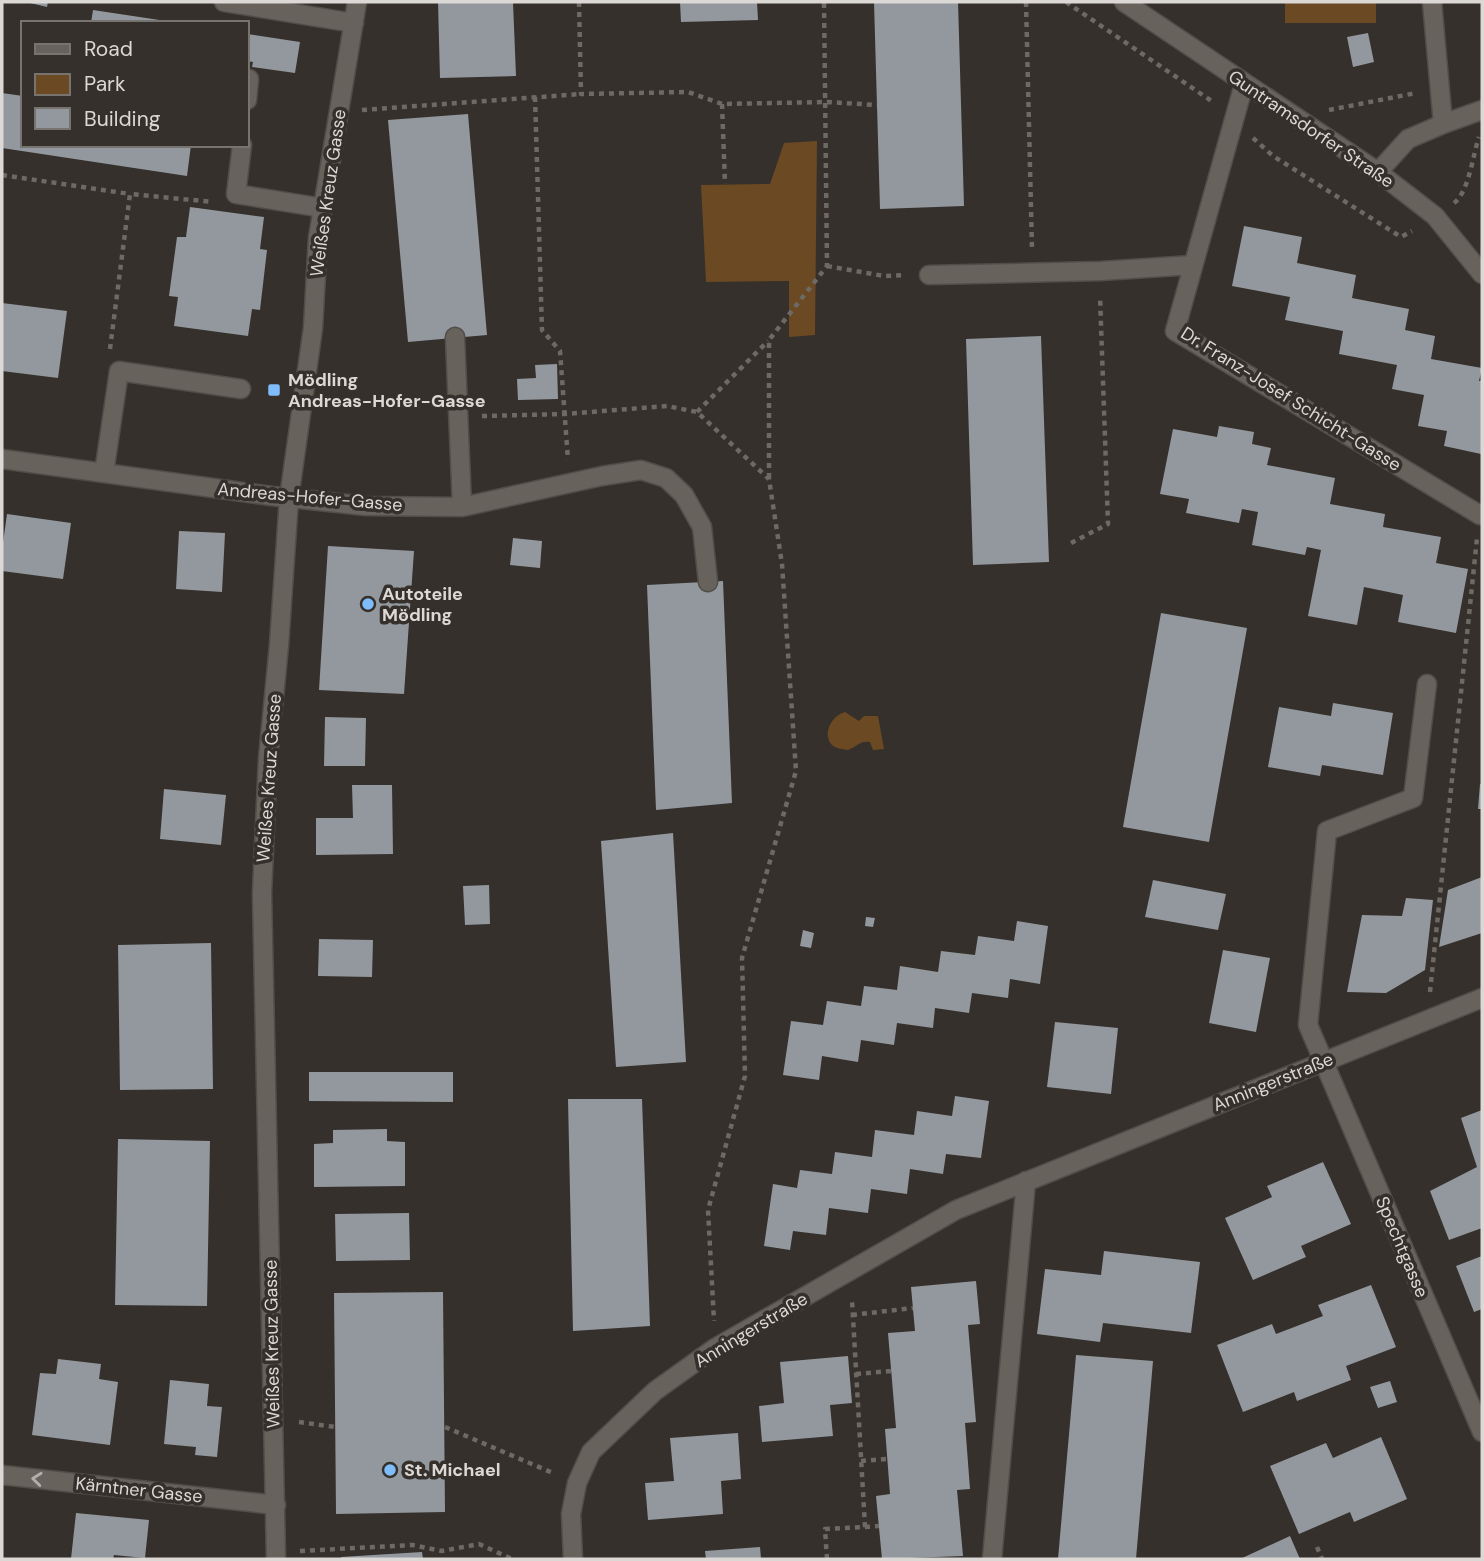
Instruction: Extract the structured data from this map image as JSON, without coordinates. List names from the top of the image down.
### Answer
{
  "streets": {
    "street": [
      "Guntramsdorfer Straße",
      "Weißes Kreuz Gasse",
      "Dr. Franz-Josef Schicht-Gasse",
      "Andreas-Hofer-Gasse",
      "Anningerstraße",
      "Spechtgasse",
      "Kärntner Gasse"
    ]
  },
  "crossings": [
    ["Guntramsdorfer Straße", "Dr. Franz-Josef Schicht-Gasse"],
    ["Weißes Kreuz Gasse", "Andreas-Hofer-Gasse"],
    ["Weißes Kreuz Gasse", "Kärntner Gasse"],
    ["Anningerstraße", "Spechtgasse"]
  ],
  "one_way": ["Kärntner Gasse"],
  "places": {
    "transit": ["Mödling Andreas-Hofer-Gasse"],
    "other": ["Autoteile Mödling", "St. Michael"]
  },
  "legend": ["Road", "Park", "Building"]
}
